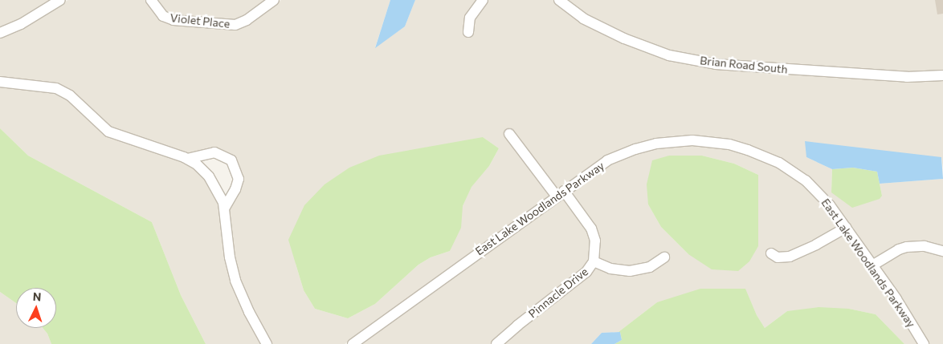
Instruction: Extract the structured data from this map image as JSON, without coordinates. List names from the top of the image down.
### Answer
{
  "streets": {
    "street": [
      "Violet Place",
      "Brian Road South",
      "East Lake Woodlands Parkway",
      "Pinnacle Drive"
    ]
  },
  "crossings": [
    ["East Lake Woodlands Parkway", "Pinnacle Drive"]
  ],
  "north": "top"
}
